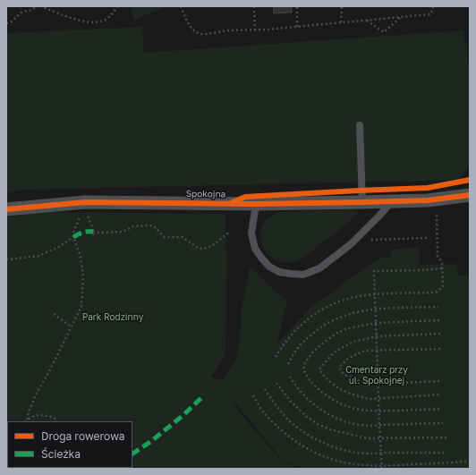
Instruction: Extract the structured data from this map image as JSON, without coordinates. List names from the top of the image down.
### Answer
{
  "streets": {
    "street": ["Spokojna"]
  },
  "parks": ["Park Rodzinny", "Cmentarz przy ul. Spokojnej"],
  "legend": ["Droga rowerowa", "Ścieżka"]
}
